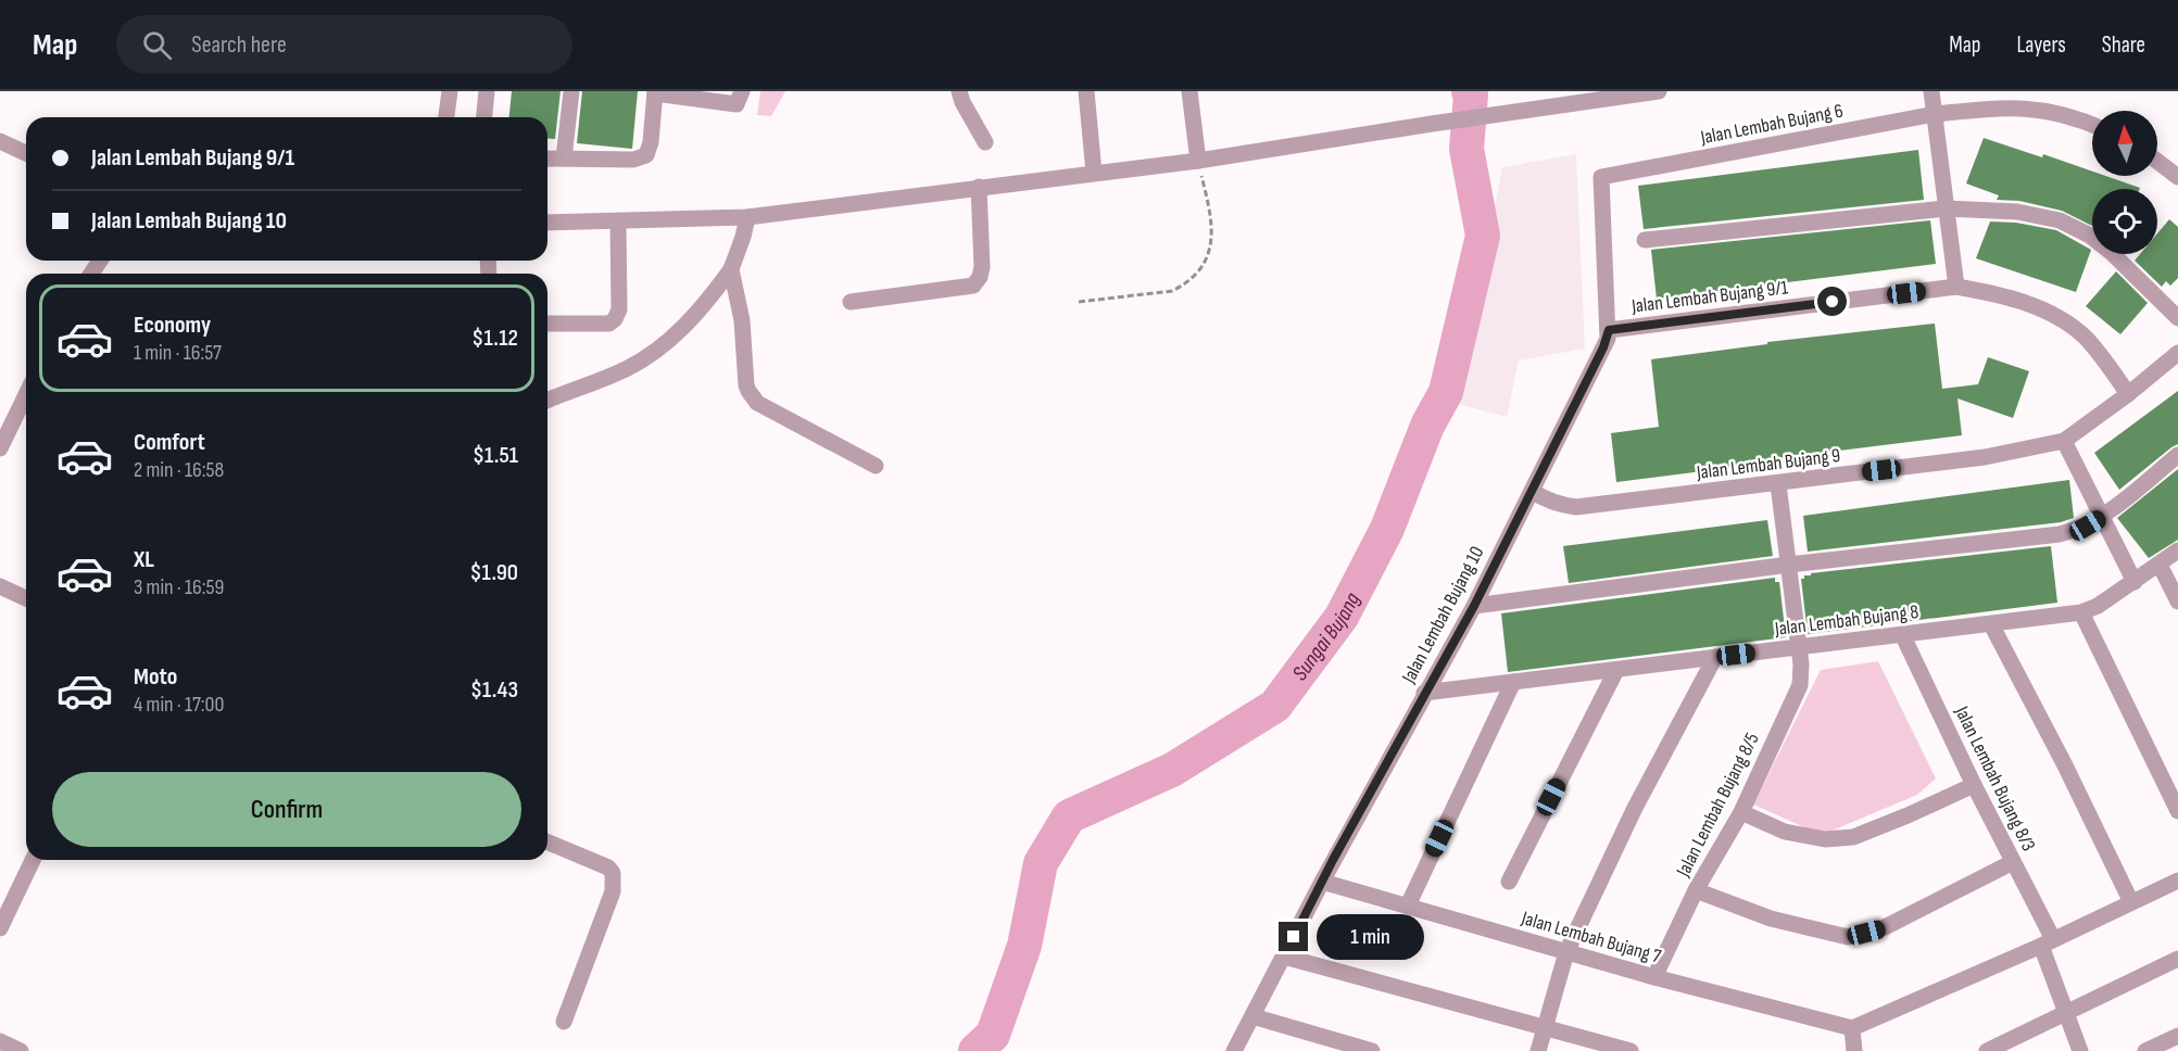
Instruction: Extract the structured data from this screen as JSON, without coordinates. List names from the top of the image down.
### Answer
{
  "streets": {
    "street": [
      "Jalan Lembah Bujang 6",
      "Jalan Lembah Bujang 9/1",
      "Jalan Lembah Bujang 9",
      "Jalan Lembah Bujang 10",
      "Jalan Lembah Bujang 8",
      "Jalan Lembah Bujang 8/3",
      "Jalan Lembah Bujang 8/5",
      "Jalan Lembah Bujang 7"
    ]
  },
  "crossings": [
    ["Jalan Lembah Bujang 6", "Jalan Lembah Bujang 10"],
    ["Jalan Lembah Bujang 9/1", "Jalan Lembah Bujang 9"],
    ["Jalan Lembah Bujang 9/1", "Jalan Lembah Bujang 10"],
    ["Jalan Lembah Bujang 9", "Jalan Lembah Bujang 10"],
    ["Jalan Lembah Bujang 9", "Jalan Lembah Bujang 8/5"],
    ["Jalan Lembah Bujang 10", "Jalan Lembah Bujang 8"],
    ["Jalan Lembah Bujang 10", "Jalan Lembah Bujang 7"],
    ["Jalan Lembah Bujang 8", "Jalan Lembah Bujang 8/3"],
    ["Jalan Lembah Bujang 8", "Jalan Lembah Bujang 8/5"],
    ["Jalan Lembah Bujang 8/5", "Jalan Lembah Bujang 7"]
  ],
  "water": ["Sungai Bujang"],
  "north": "top",
  "page": {
    "header": "Map",
    "search": "Search here",
    "nav": ["Map", "Layers", "Share"],
    "banner": ["Jalan Lembah Bujang 9/1", "Jalan Lembah Bujang 10"],
    "list": [
      {
        "name": "Economy",
        "note": "1 min · 16:57",
        "value": "$1.12"
      },
      {
        "name": "Comfort",
        "note": "2 min · 16:58",
        "value": "$1.51"
      },
      {
        "name": "XL",
        "note": "3 min · 16:59",
        "value": "$1.90"
      },
      {
        "name": "Moto",
        "note": "4 min · 17:00",
        "value": "$1.43"
      }
    ],
    "buttons": "Confirm",
    "bubble": "1 min"
  }
}
